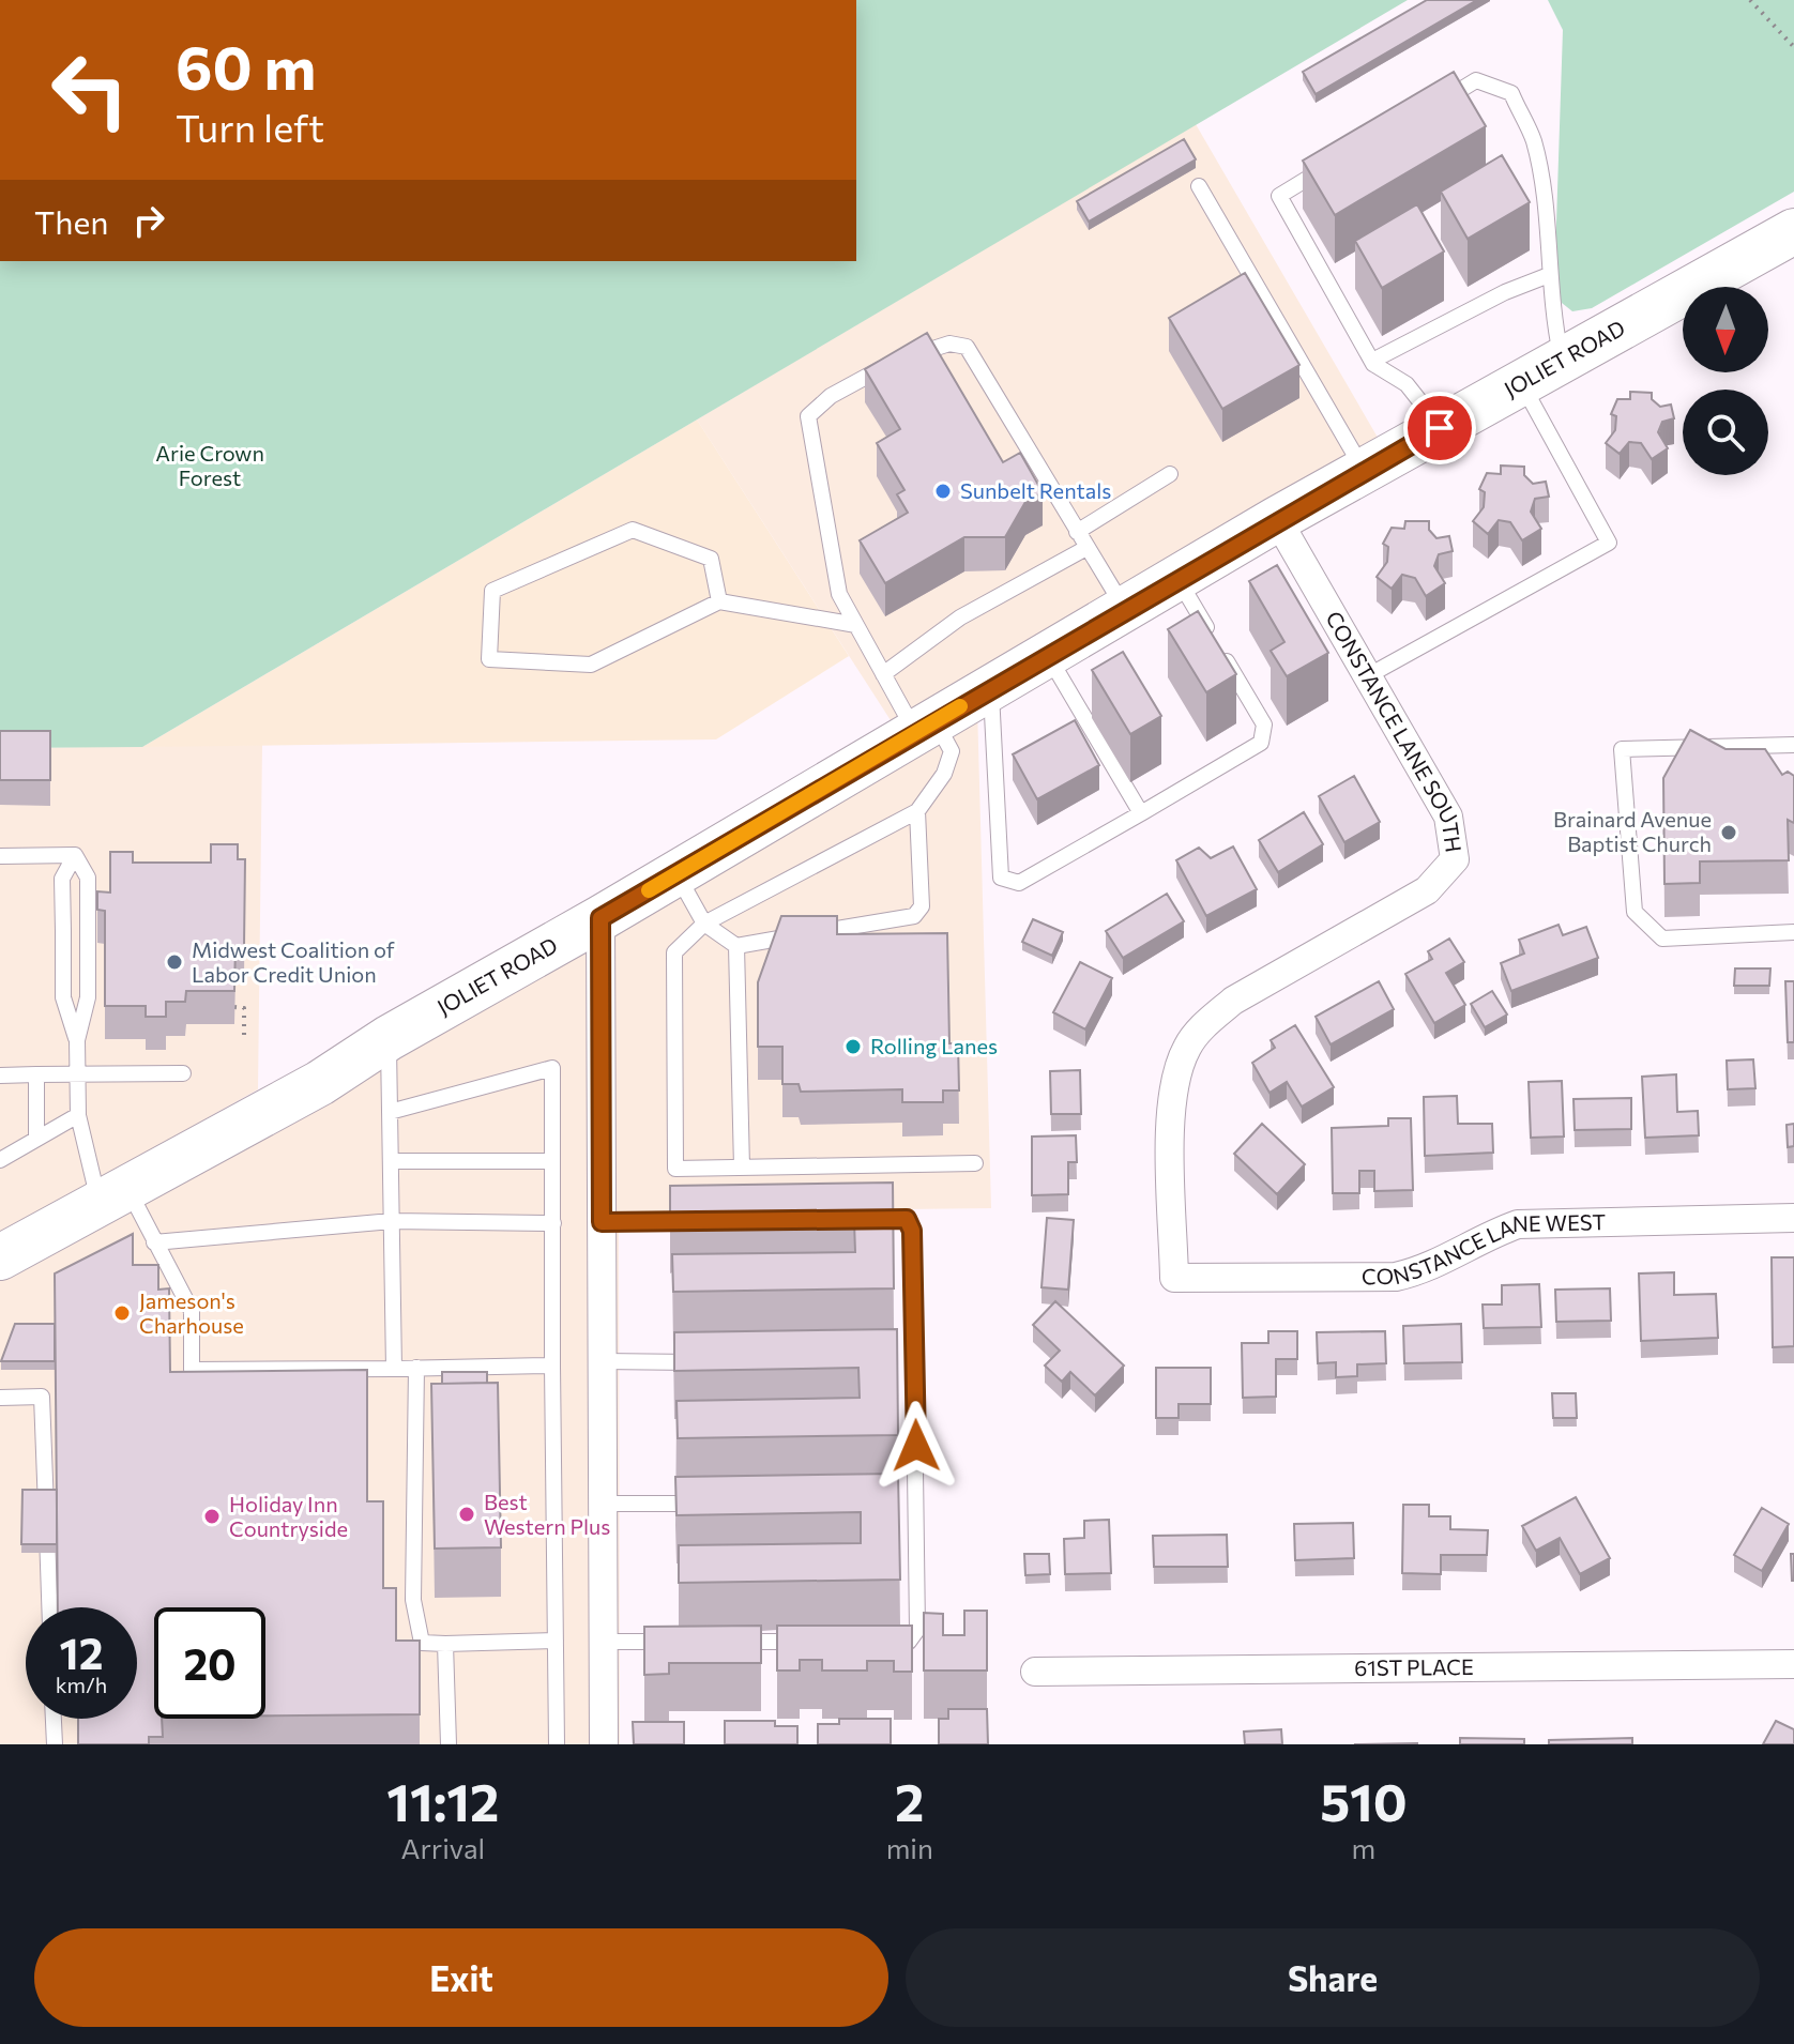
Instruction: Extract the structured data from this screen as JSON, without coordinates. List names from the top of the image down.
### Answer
{
  "streets": {
    "main road": ["JOLIET ROAD"],
    "street": ["CONSTANCE LANE SOUTH", "CONSTANCE LANE WEST", "61ST PLACE"]
  },
  "crossings": [
    ["JOLIET ROAD", "CONSTANCE LANE SOUTH"],
    ["CONSTANCE LANE SOUTH", "CONSTANCE LANE WEST"]
  ],
  "parks": ["Arie Crown Forest"],
  "places": [
    "Sunbelt Rentals",
    "Brainard Avenue Baptist Church",
    "Midwest Coalition of Labor Credit Union",
    "Rolling Lanes",
    "Jameson's Charhouse",
    "Best Western Plus",
    "Holiday Inn Countryside"
  ],
  "north": "bottom",
  "page": {
    "turn": ["60 m", "Turn left"],
    "then": "Then",
    "speed": "12 km/h",
    "limit": "20",
    "eta": [
      "11:12",
      "Arrival",
      "2",
      "min",
      "510",
      "m"
    ],
    "buttons": ["Exit", "Share"]
  }
}
